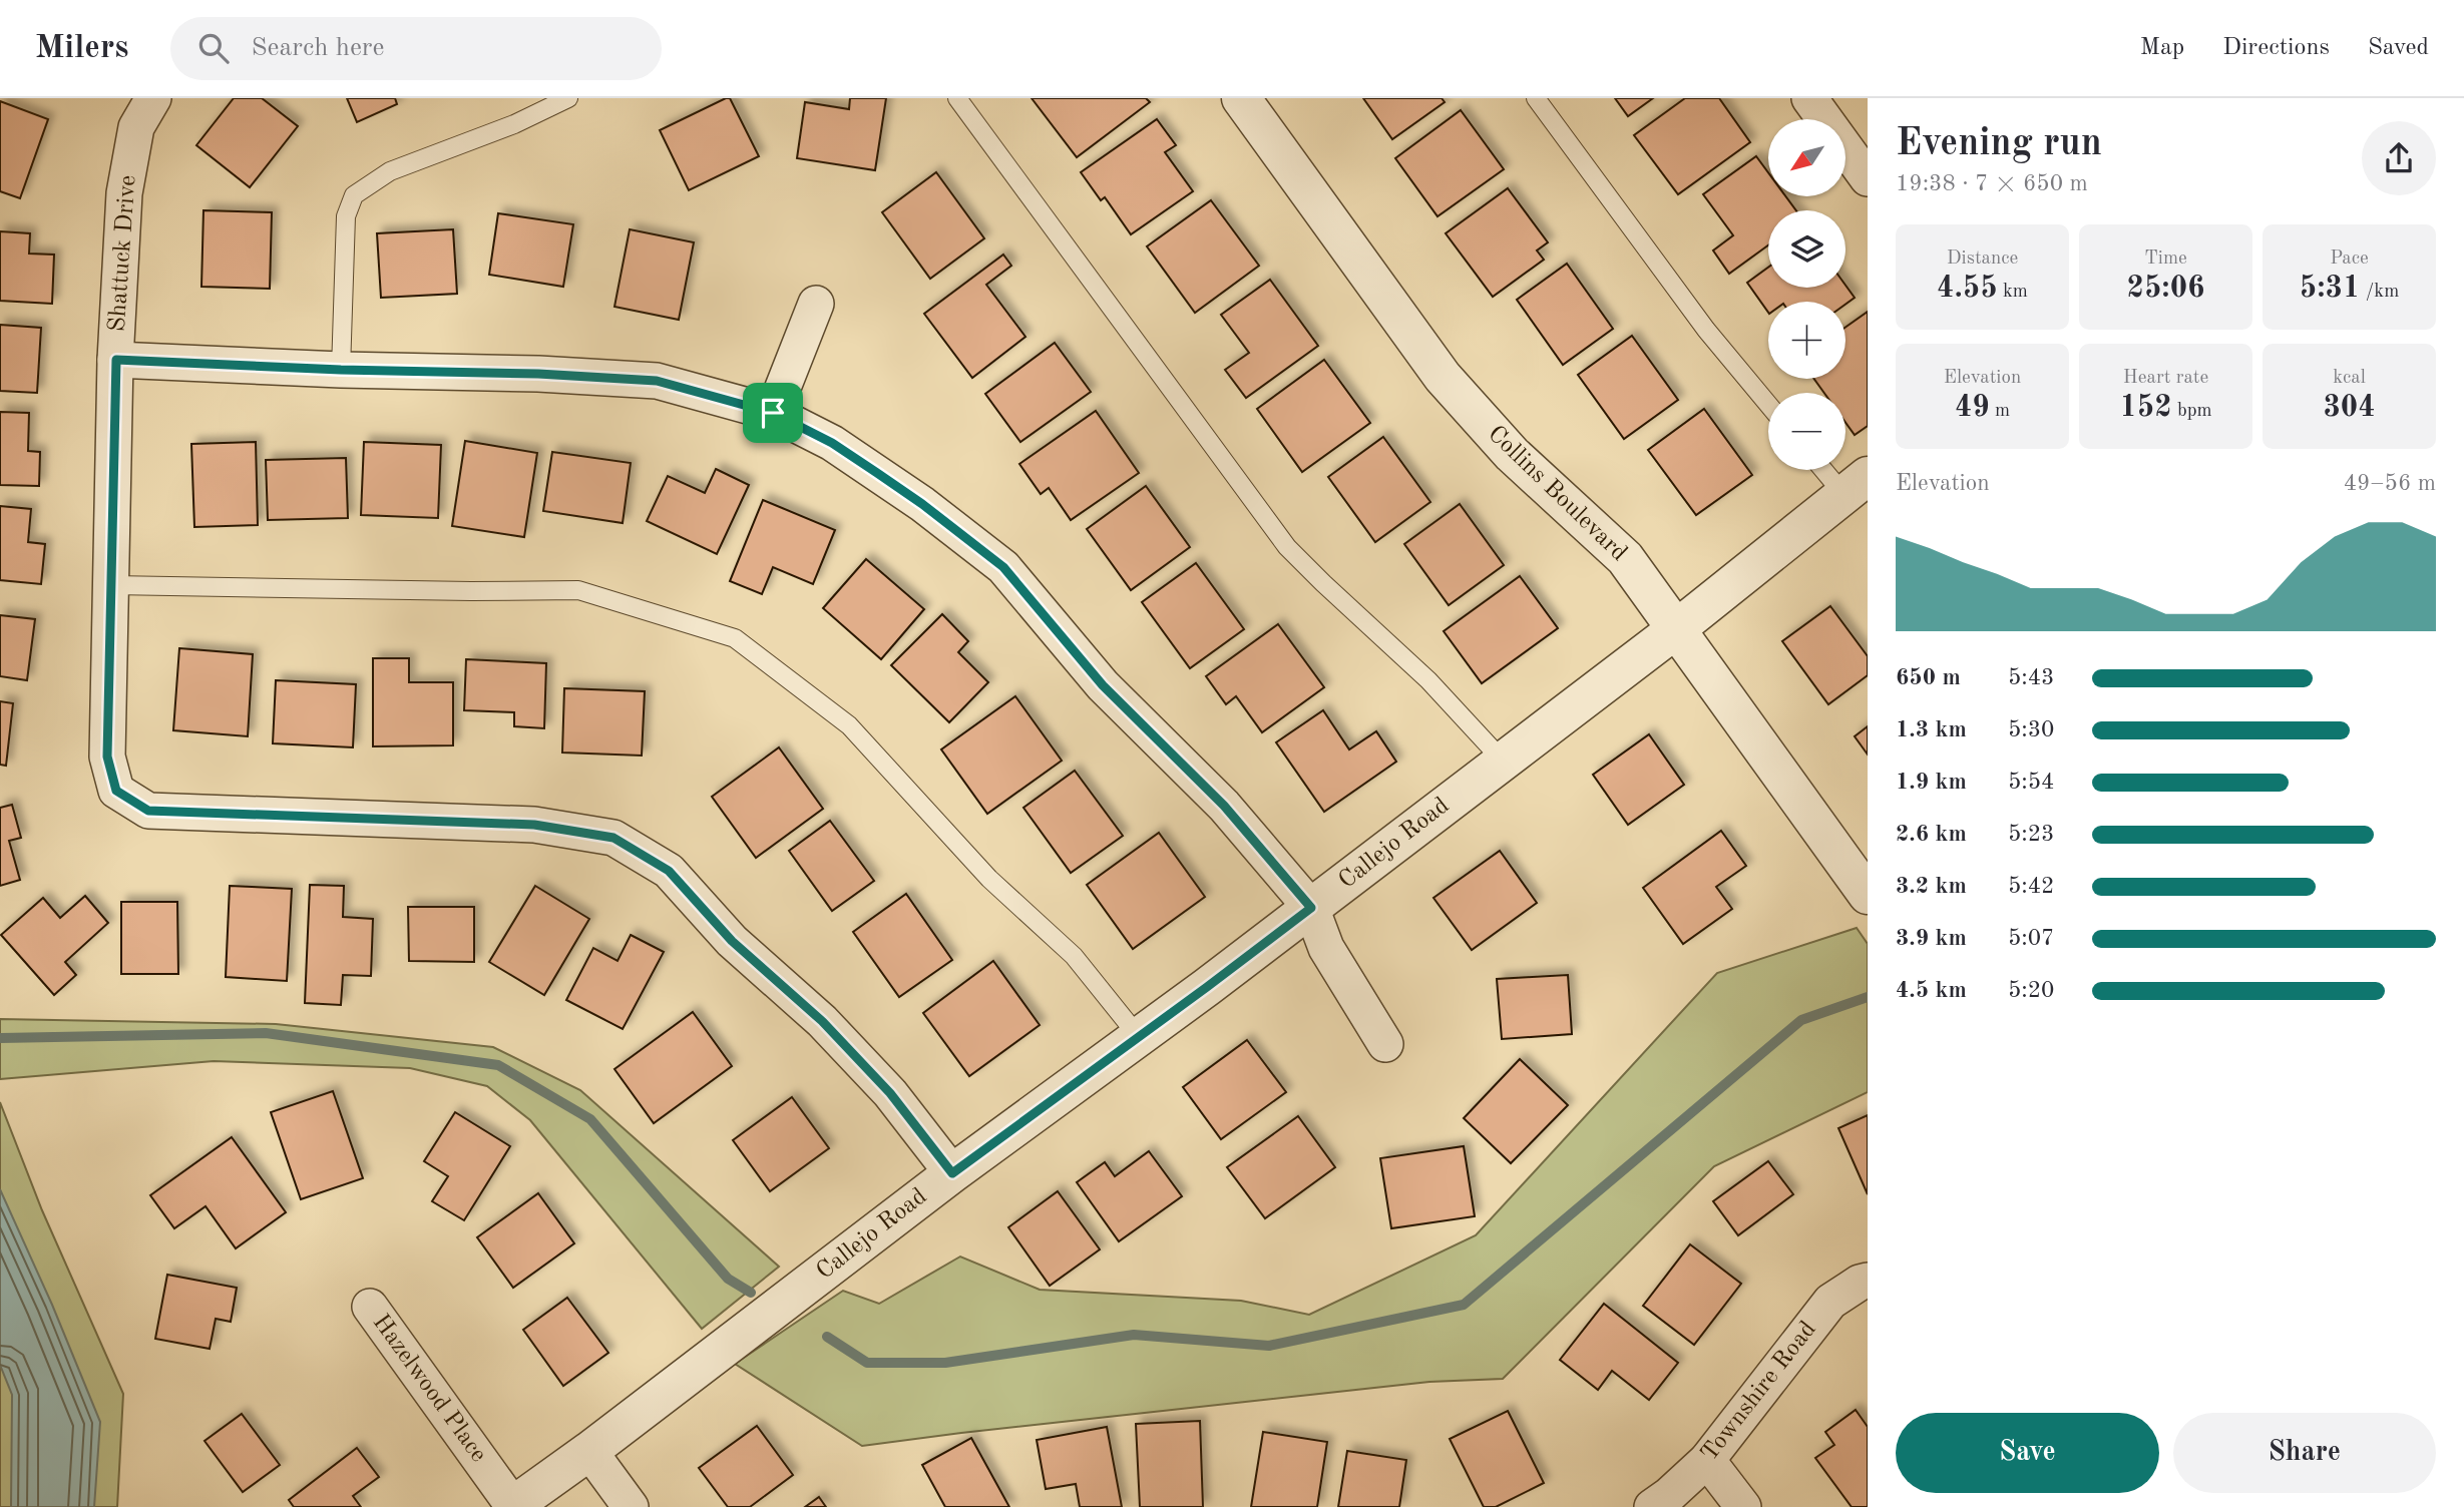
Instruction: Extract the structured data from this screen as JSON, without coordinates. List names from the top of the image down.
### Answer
{
  "streets": {
    "street": [
      "Shattuck Drive",
      "Collins Boulevard",
      "Callejo Road",
      "Hazelwood Place",
      "Townshire Road"
    ]
  },
  "crossings": [
    ["Shattuck Drive", "Callejo Road"],
    ["Collins Boulevard", "Callejo Road"],
    ["Callejo Road", "Hazelwood Place"]
  ],
  "north": "bottom left",
  "page": {
    "header": "Milers",
    "search": "Search here",
    "nav": ["Map", "Directions", "Saved"],
    "heading": ["Evening run", "19:38 · 7 × 650 m"],
    "map_buttons": ["+", "−"],
    "stats": [
      ["Distance", "4.55 km"],
      ["Time", "25:06"],
      ["Pace", "5:31 /km"],
      ["Elevation", "49 m"],
      ["Heart rate", "152 bpm"],
      ["kcal", "304"]
    ],
    "chart": ["Elevation", "49–56 m"],
    "list": [
      {
        "name": "650 m",
        "note": "5:43"
      },
      {
        "name": "1.3 km",
        "note": "5:30"
      },
      {
        "name": "1.9 km",
        "note": "5:54"
      },
      {
        "name": "2.6 km",
        "note": "5:23"
      },
      {
        "name": "3.2 km",
        "note": "5:42"
      },
      {
        "name": "3.9 km",
        "note": "5:07"
      },
      {
        "name": "4.5 km",
        "note": "5:20"
      }
    ],
    "buttons": ["Save", "Share"]
  }
}
